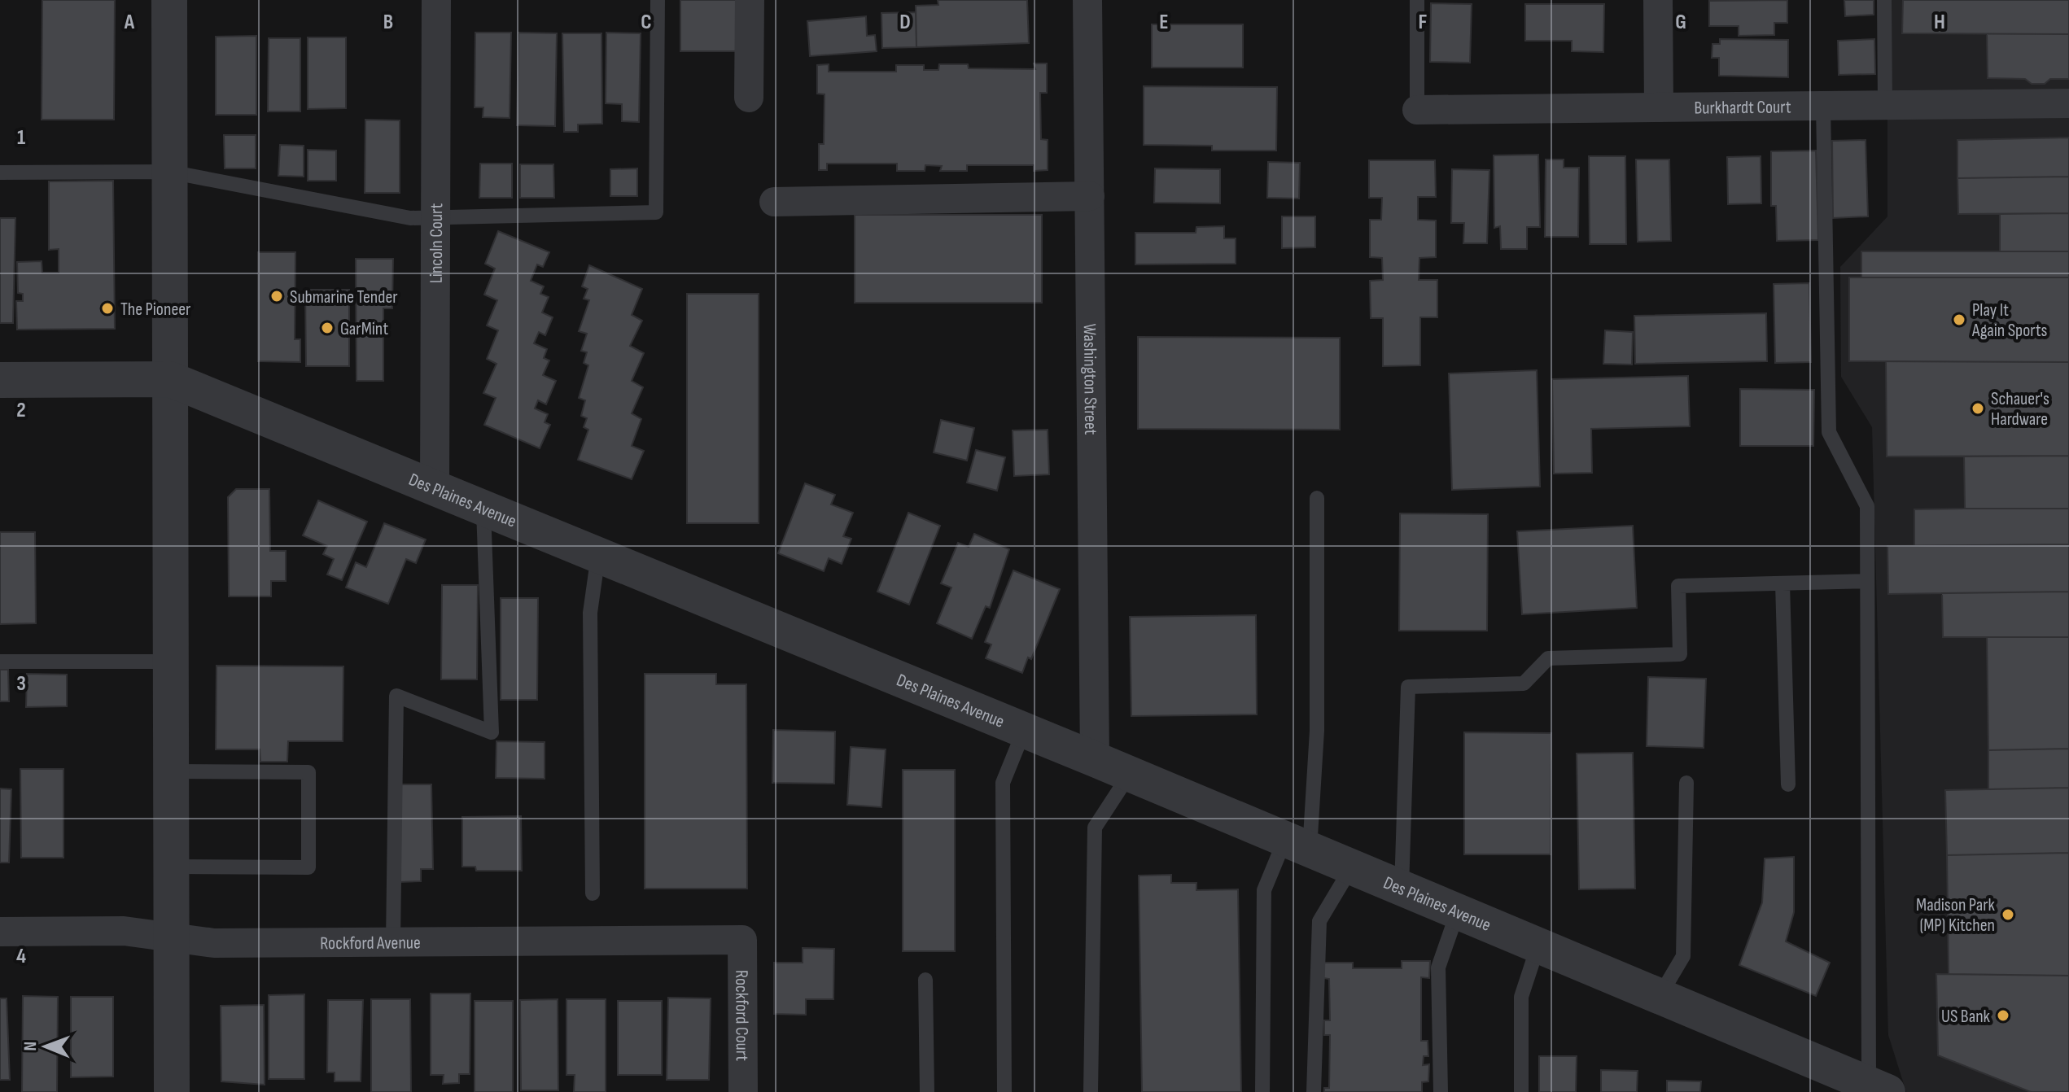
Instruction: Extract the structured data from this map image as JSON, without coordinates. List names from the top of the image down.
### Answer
{
  "streets": {
    "street": [
      "Burkhardt Court",
      "Lincoln Court",
      "Washington Street",
      "Des Plaines Avenue",
      "Rockford Avenue",
      "Rockford Court"
    ]
  },
  "crossings": [
    ["Lincoln Court", "Des Plaines Avenue"],
    ["Washington Street", "Des Plaines Avenue"],
    ["Rockford Avenue", "Rockford Court"]
  ],
  "places": [
    "Submarine Tender",
    "The Pioneer",
    "Play It Again Sports",
    "GarMint",
    "Schauer's Hardware",
    "Madison Park (MP) Kitchen",
    "US Bank"
  ],
  "north": "left",
  "grid": {
    "columns": [
      "A",
      "B",
      "C",
      "D",
      "E",
      "F",
      "G",
      "H"
    ],
    "rows": [
      "1",
      "2",
      "3",
      "4"
    ]
  }
}
